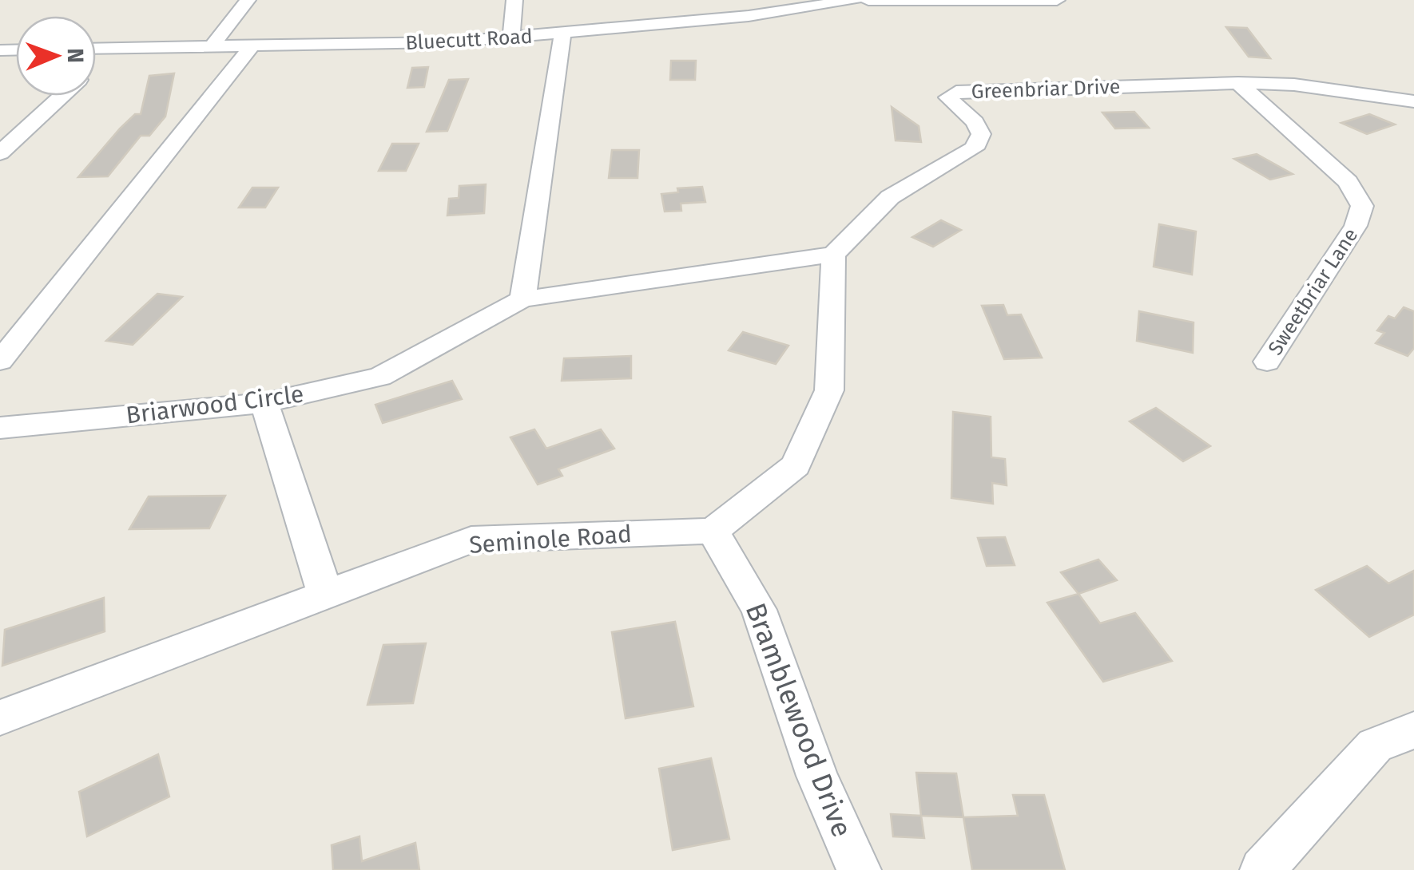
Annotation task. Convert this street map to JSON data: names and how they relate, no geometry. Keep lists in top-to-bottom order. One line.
{"streets":{"street":["Bluecutt Road","Greenbriar Drive","Sweetbriar Lane","Briarwood Circle","Seminole Road","Bramblewood Drive"]},"crossings":[["Greenbriar Drive","Sweetbriar Lane"],["Seminole Road","Bramblewood Drive"]],"north":"right"}
